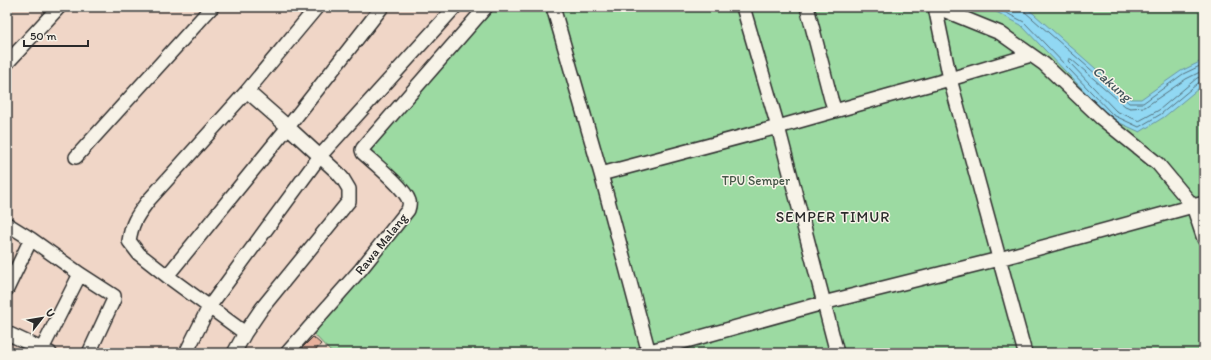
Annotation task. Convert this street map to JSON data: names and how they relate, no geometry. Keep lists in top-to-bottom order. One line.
{"streets":{"street":["Rawa Malang"]},"districts":["SEMPER TIMUR"],"water":["Cakung"],"parks":["TPU Semper"],"scale_bar":"50 m","north":"top right"}
